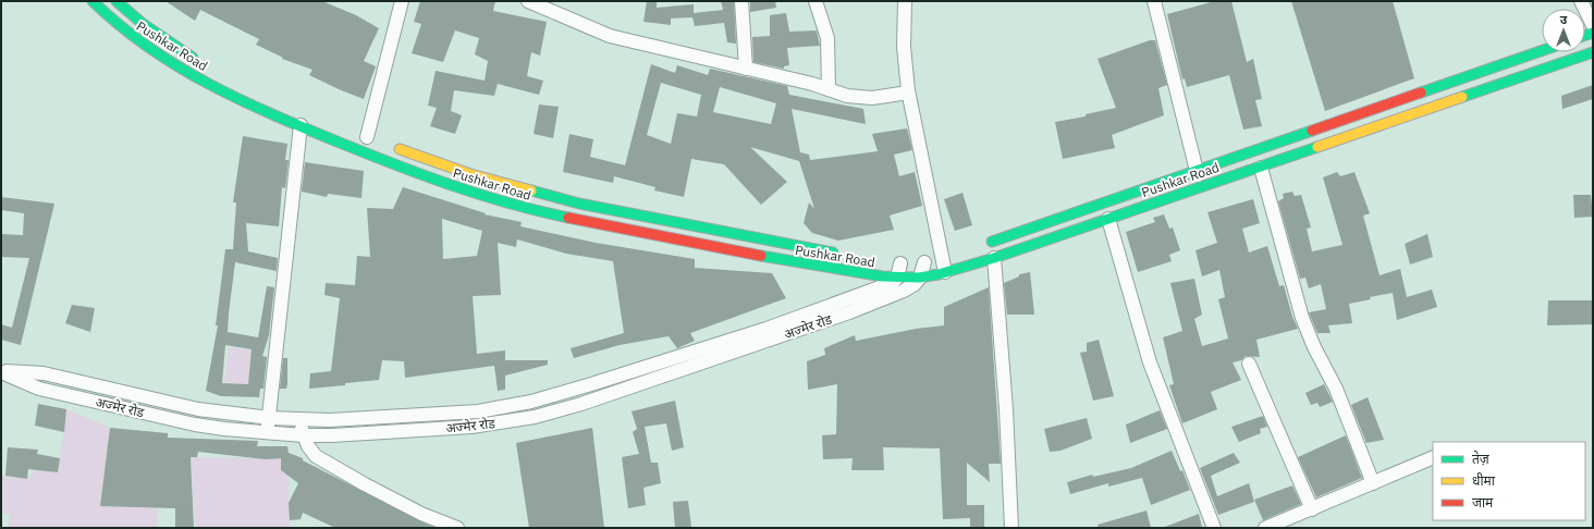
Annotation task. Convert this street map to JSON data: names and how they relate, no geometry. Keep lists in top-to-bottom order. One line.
{"streets":{"highway":["Pushkar Road"],"street":["अज्मेर रोड"]},"crossings":[["Pushkar Road","अज्मेर रोड"]],"legend":["तेज़","धीमा","जाम"],"north":"top"}
